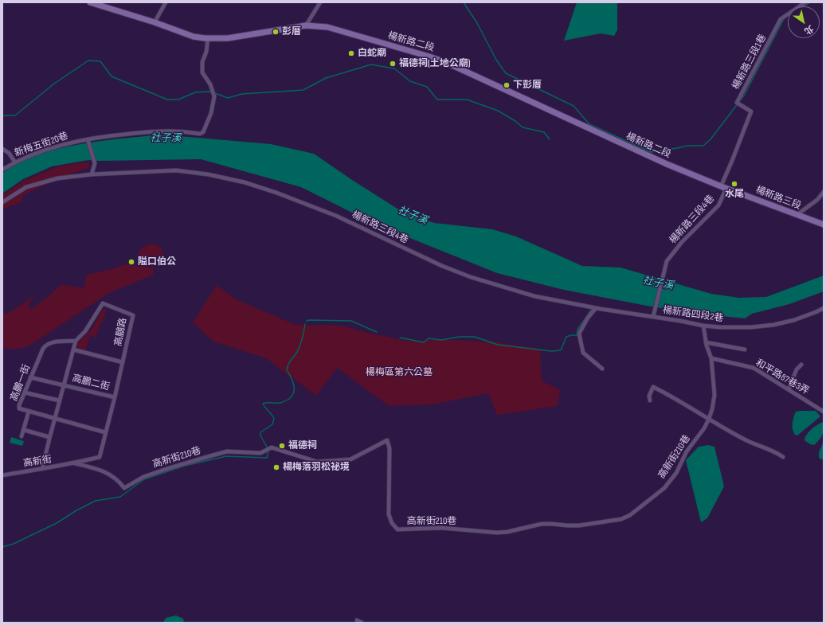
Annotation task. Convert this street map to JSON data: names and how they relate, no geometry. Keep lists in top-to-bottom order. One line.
{"streets":{"main road":["楊新路二段","楊新路三段"],"street":["楊新路三段1巷","新梅五街20巷","楊新路三段4巷","楊新路四段2巷","高鵬路","和平路87巷3弄","高鵬一街","高鵬二街","高新街210巷","高新街"]},"crossings":[["楊新路二段","楊新路三段1巷"],["楊新路二段","新梅五街20巷"],["楊新路二段","楊新路三段"],["楊新路二段","楊新路三段4巷"],["楊新路三段","楊新路三段4巷"],["楊新路三段4巷","楊新路四段2巷"],["楊新路四段2巷","高新街210巷"],["高鵬路","高鵬一街"],["高鵬路","高鵬二街"],["高鵬路","高新街210巷"],["高鵬路","高新街"],["和平路87巷3弄","高新街210巷"],["高鵬一街","高鵬二街"],["高新街210巷","高新街"]],"water":["社子溪"],"parks":["楊梅區第六公墓"],"places":["彭厝","白蛇廟","福德祠(土地公廟)","下彭厝","水尾","隘口伯公","福德祠","楊梅落羽松祕境"],"north":"bottom right"}
